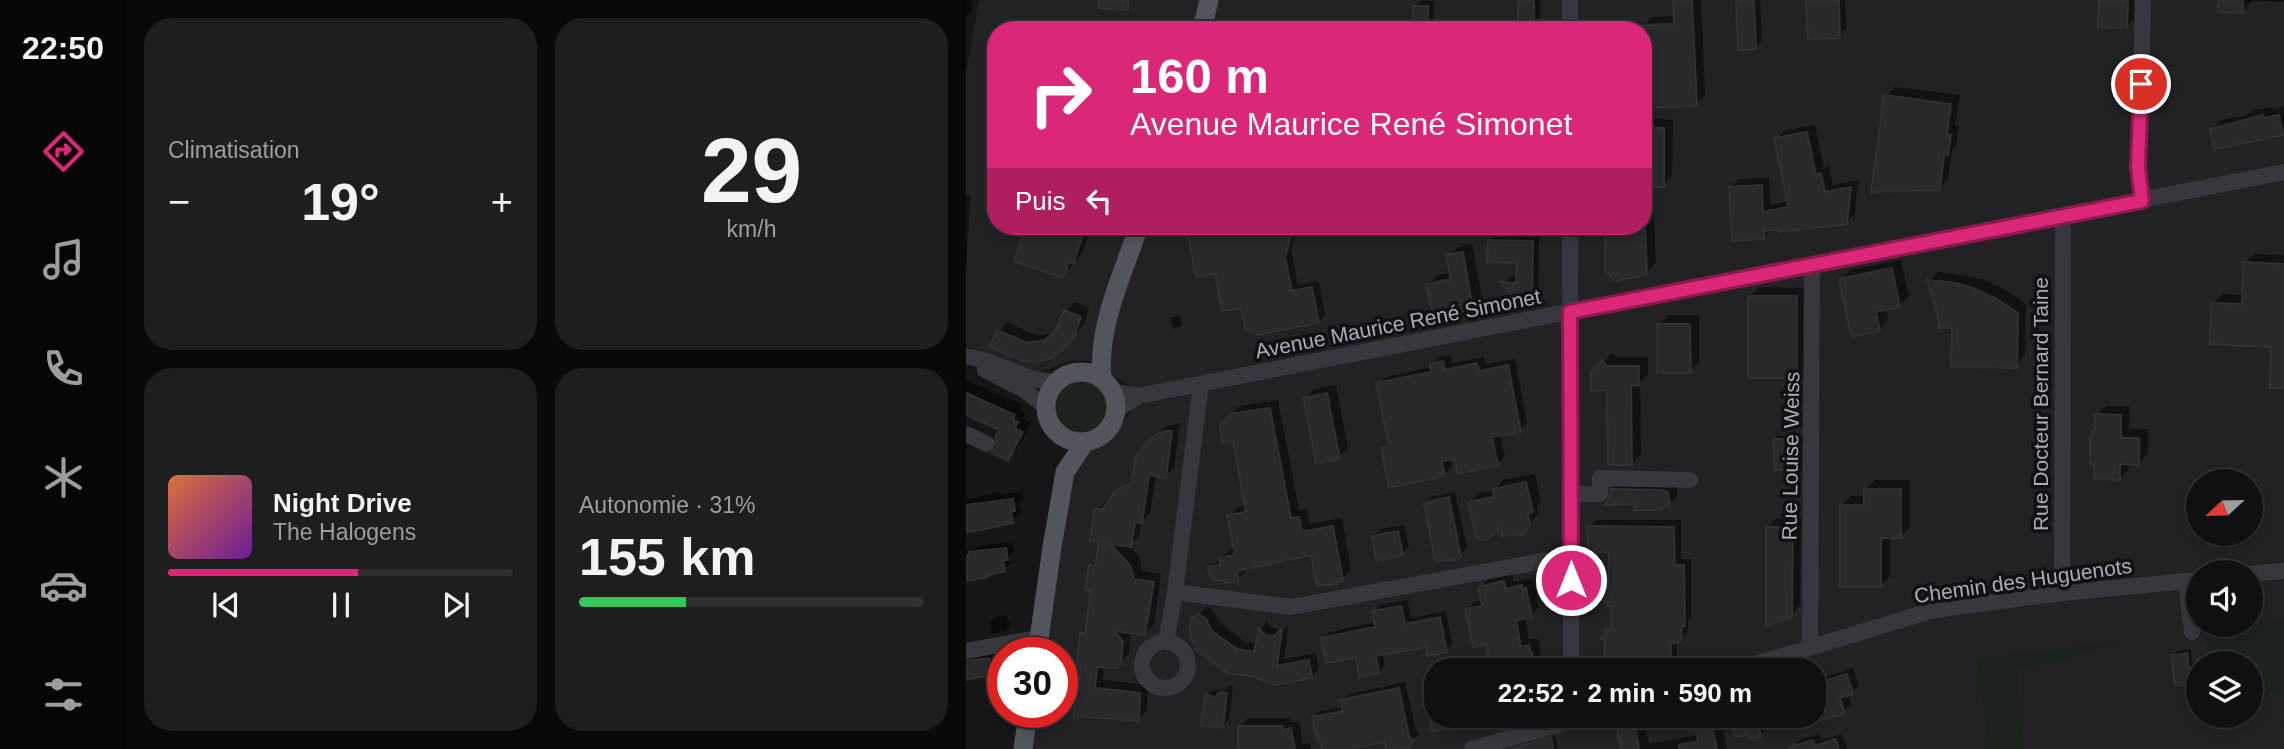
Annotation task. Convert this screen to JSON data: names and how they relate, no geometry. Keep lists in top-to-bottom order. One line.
{"streets":{"street":["Avenue Maurice René Simonet","Rue Docteur Bernard Taine","Rue Louise Weiss","Chemin des Huguenots"]},"crossings":[["Avenue Maurice René Simonet","Rue Docteur Bernard Taine"],["Avenue Maurice René Simonet","Rue Louise Weiss"],["Rue Docteur Bernard Taine","Chemin des Huguenots"],["Rue Louise Weiss","Chemin des Huguenots"]],"north":"left","page":{"tabs":"22:50","tile":["Climatisation",["29","km/h"],["Autonomie · 31%","155 km"]],"turn":["160 m","Avenue Maurice René Simonet"],"then":"Puis","heat":["−","19°","+"],"song":["Night Drive","The Halogens"],"limit":"30","trip":"22:52 · 2 min · 590 m"}}
